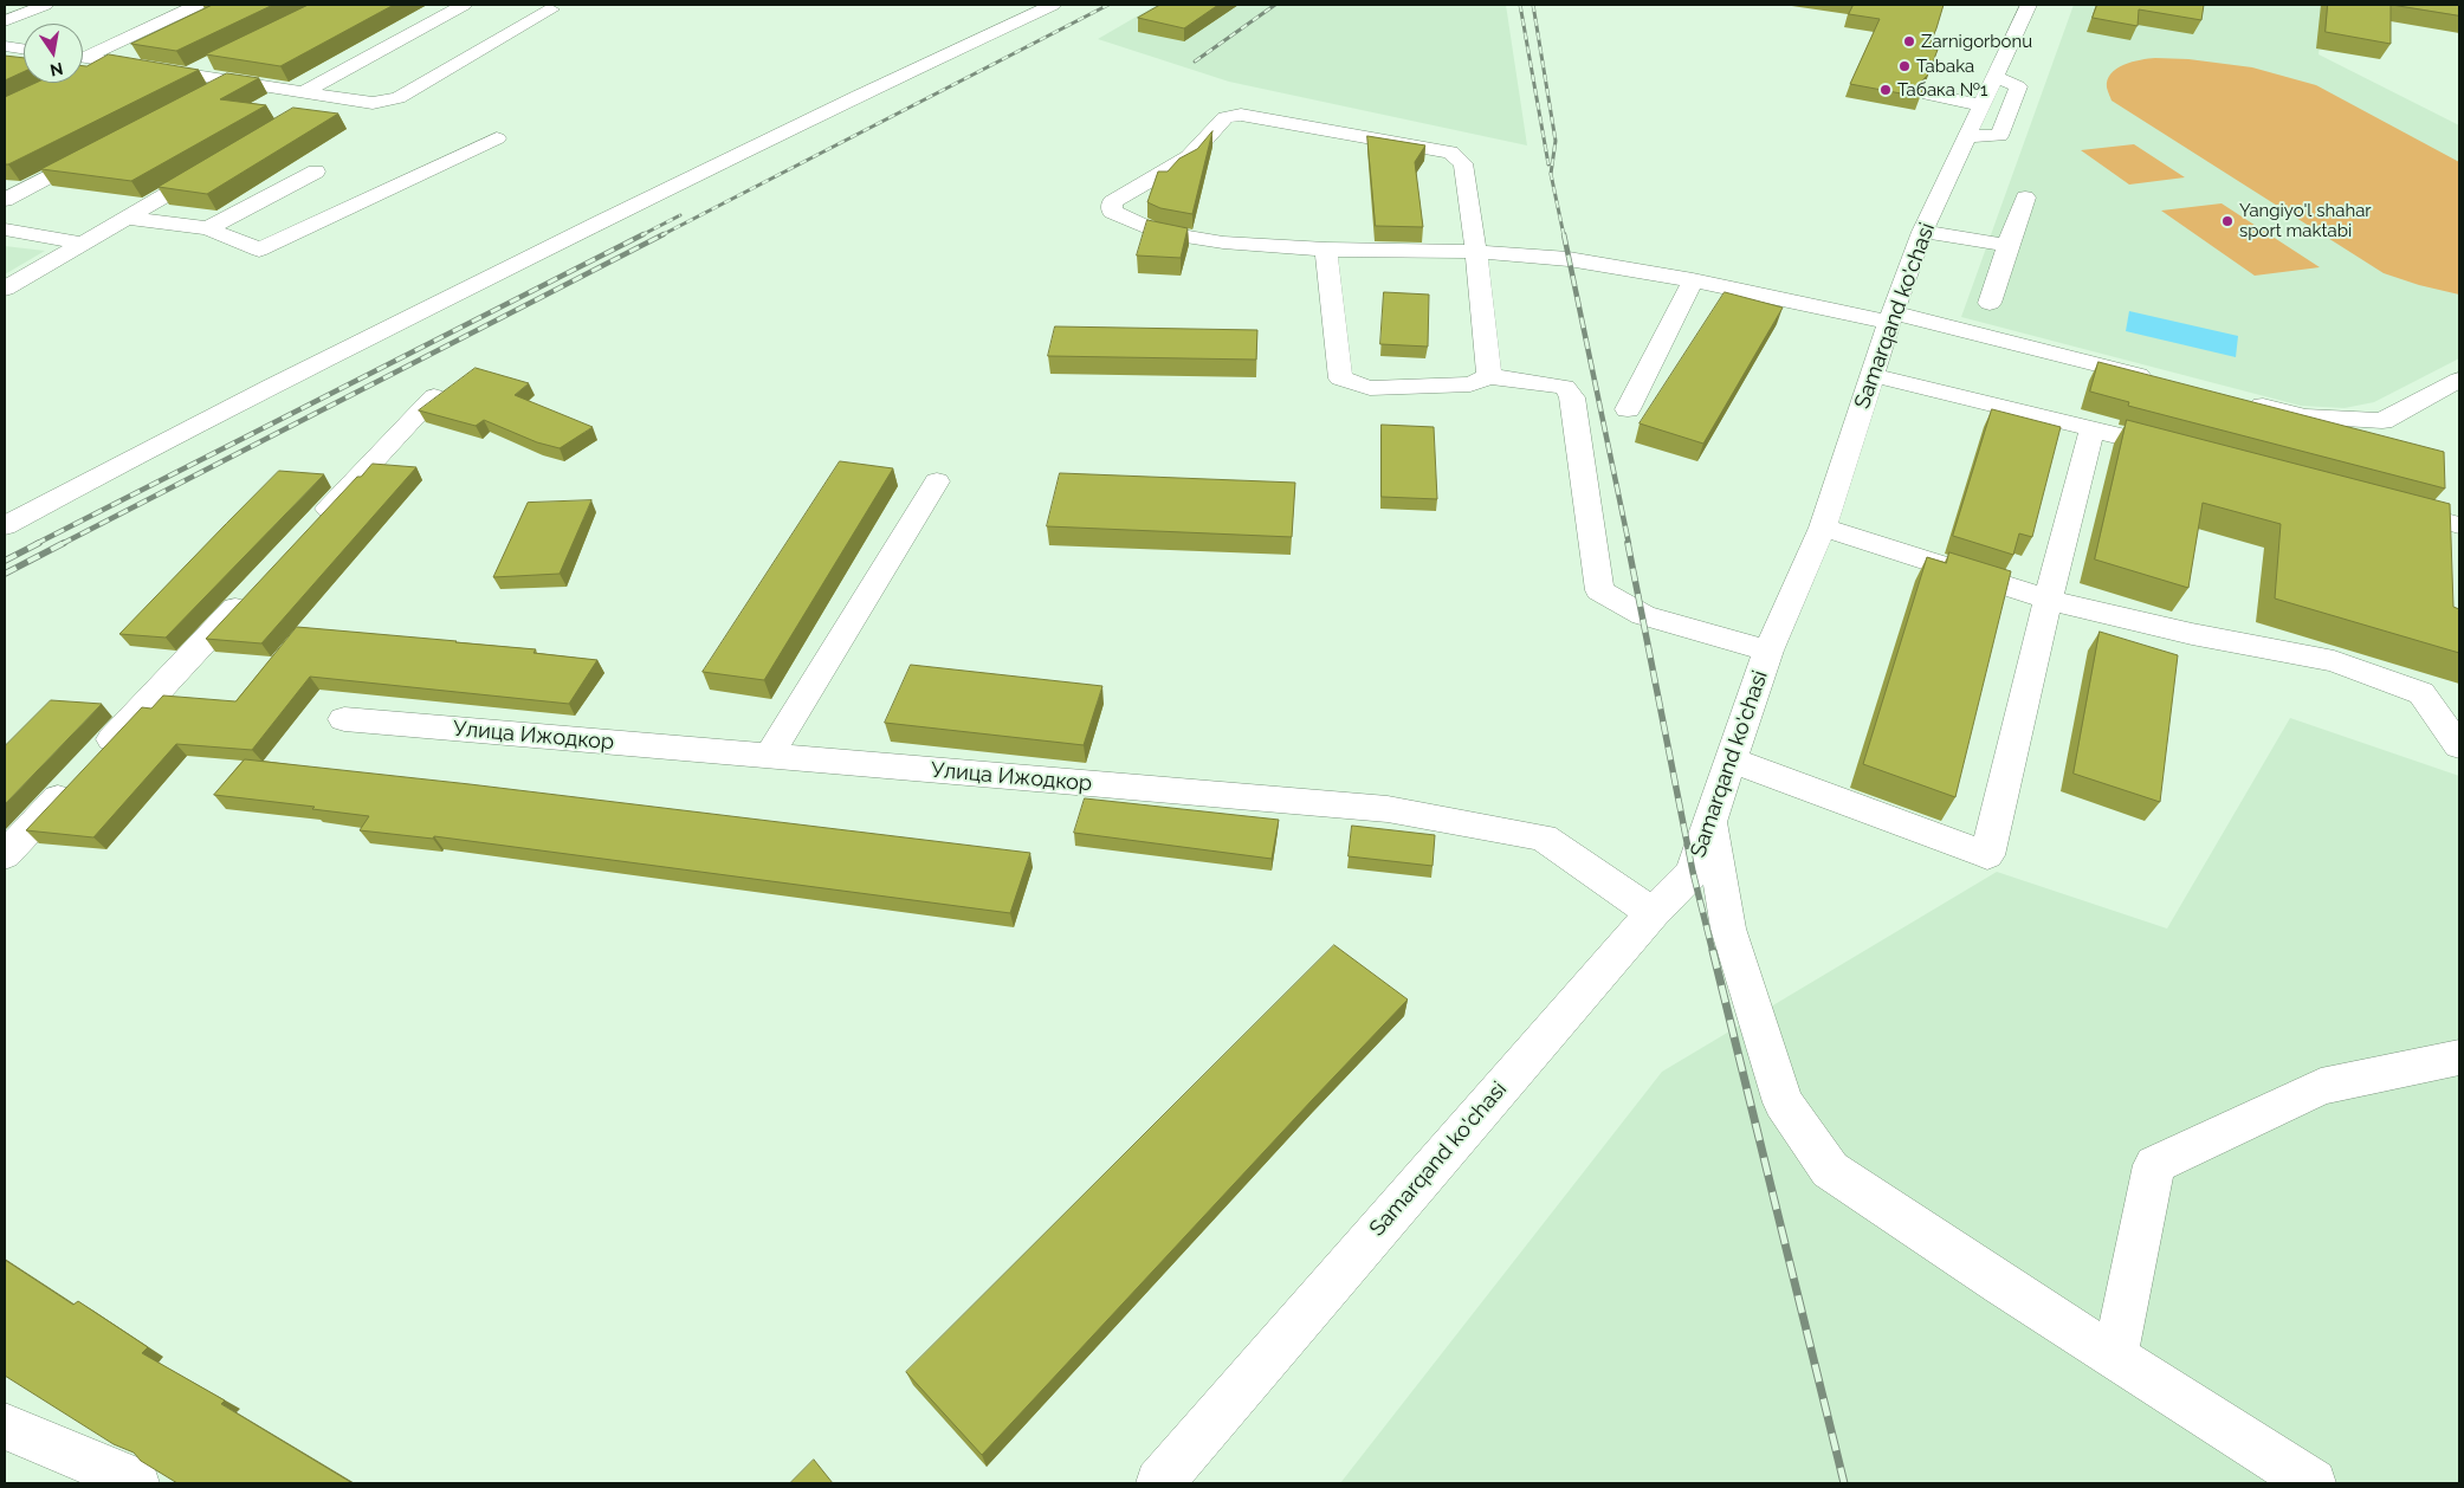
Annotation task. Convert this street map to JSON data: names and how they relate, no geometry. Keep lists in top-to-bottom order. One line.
{"streets":{"street":["Samarqand ko'chasi","Улица Ижодкор"]},"crossings":[["Samarqand ko'chasi","Улица Ижодкор"]],"places":["Zarnigorbonu","Tabaka","Табака №1","Yangiyo'l shahar sport maktabi"],"north":"bottom"}
